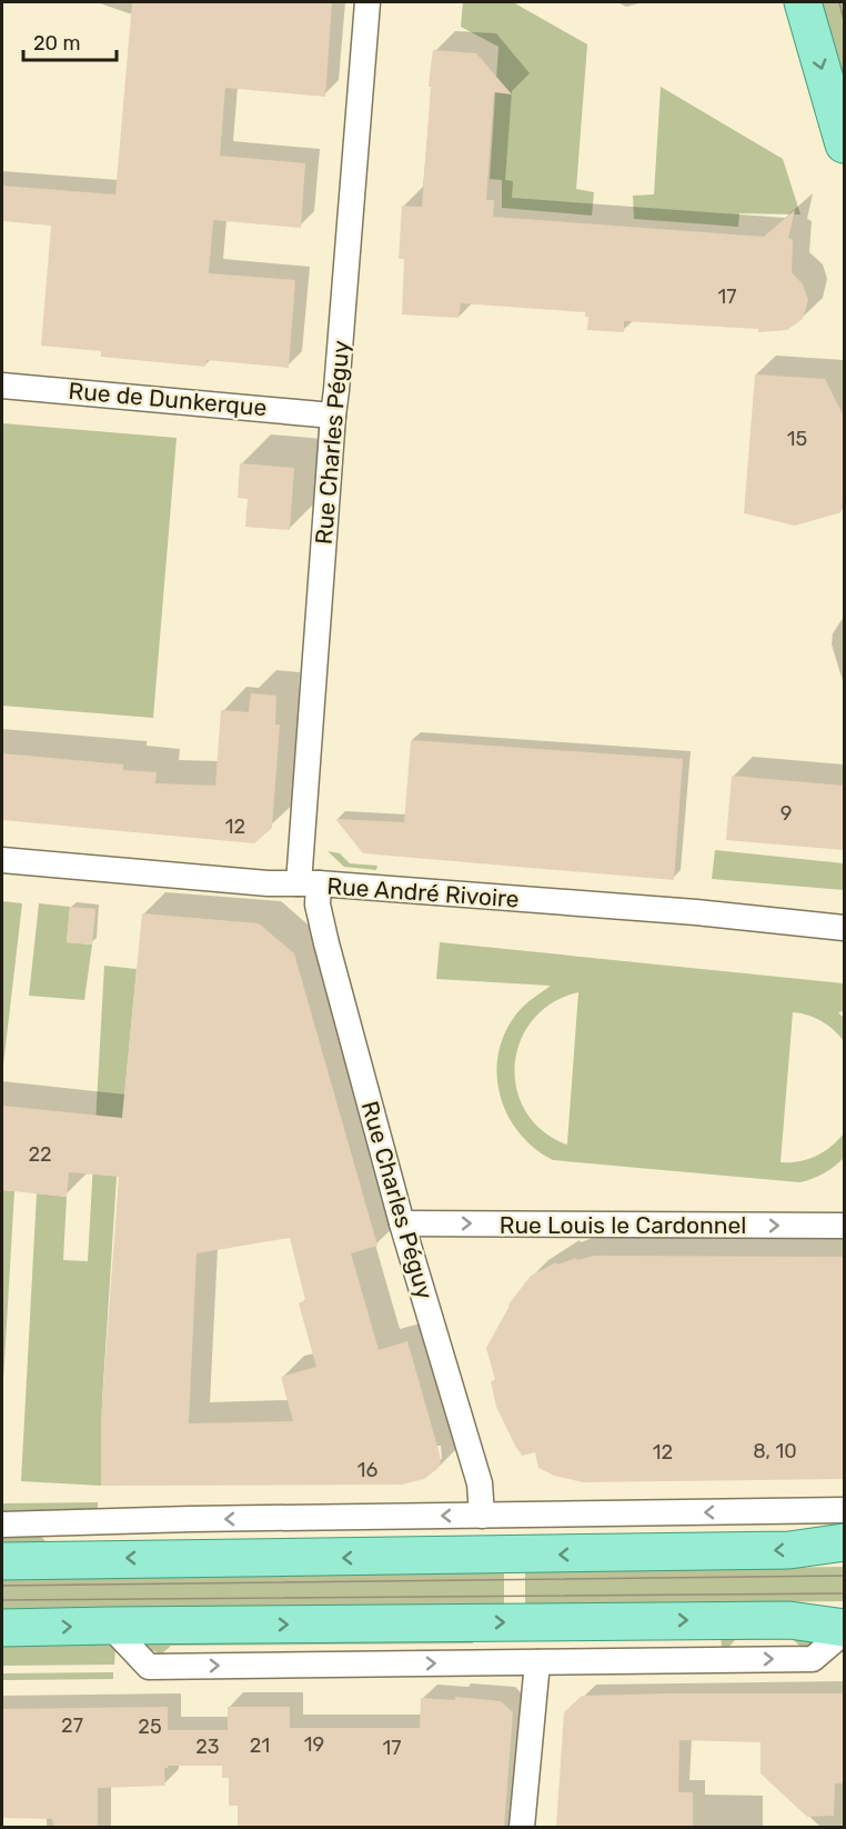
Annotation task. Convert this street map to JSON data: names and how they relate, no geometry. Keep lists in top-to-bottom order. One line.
{"streets":{"street":["Rue de Dunkerque","Rue Charles Péguy","Rue André Rivoire","Rue Louis le Cardonnel"]},"crossings":[["Rue de Dunkerque","Rue Charles Péguy"],["Rue Charles Péguy","Rue André Rivoire"],["Rue Charles Péguy","Rue Louis le Cardonnel"]],"one_way":["Rue Louis le Cardonnel"],"house_numbers":["17","15","9","12","22","8, 10","12","16","27","25","19","21","23","17"],"scale_bar":"20 m"}
